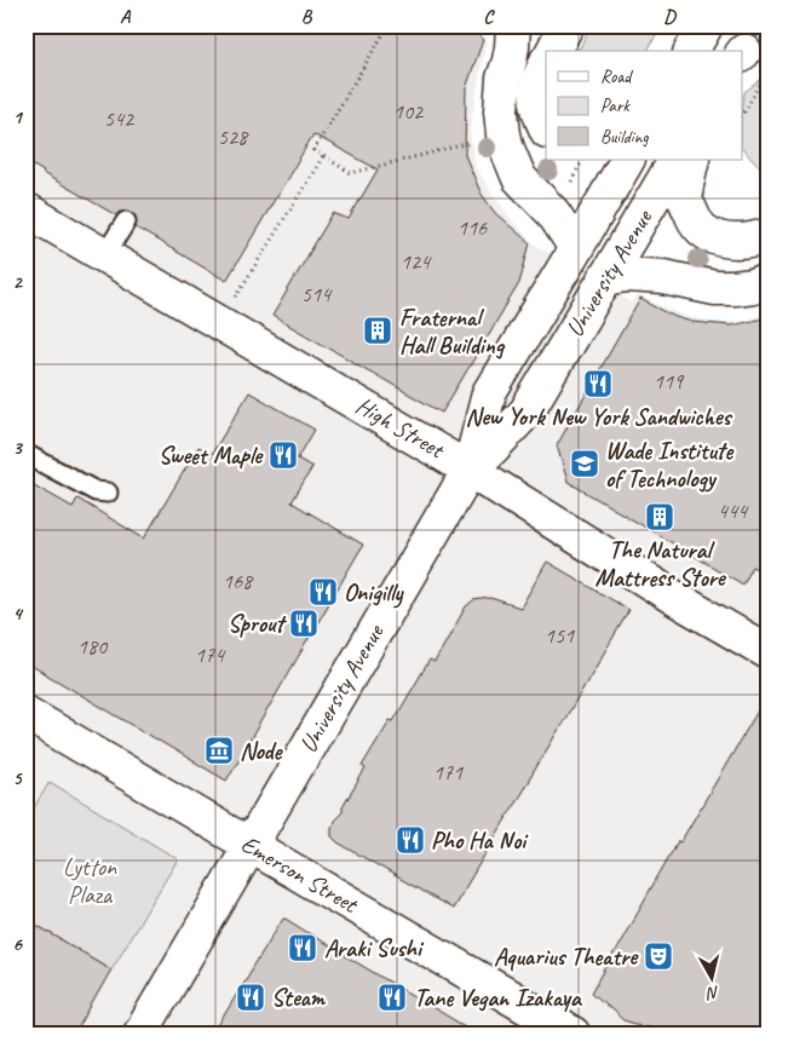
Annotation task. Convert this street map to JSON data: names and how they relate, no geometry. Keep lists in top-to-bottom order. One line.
{"streets":{"street":["University Avenue","High Street","Emerson Street"]},"crossings":[["University Avenue","High Street"],["University Avenue","Emerson Street"]],"parks":["Lytton Plaza"],"places":{"building":["Fraternal Hall Building","The Natural Mattress Store"],"restaurant":["New York New York Sandwiches","Sweet Maple","Onigilly","Sprout","Pho Ha Noi","Araki Sushi","Steam","Tane Vegan Izakaya"],"school or university":["Wade Institute of Technology"],"museum":["Node"],"theatre":["Aquarius Theatre"]},"house_numbers":["102","542","528","116","124","514","119","444","168","151","180","174","171"],"legend":["Road","Park","Building"],"north":"bottom","grid":{"columns":["A","B","C","D"],"rows":["1","2","3","4","5","6"]}}
